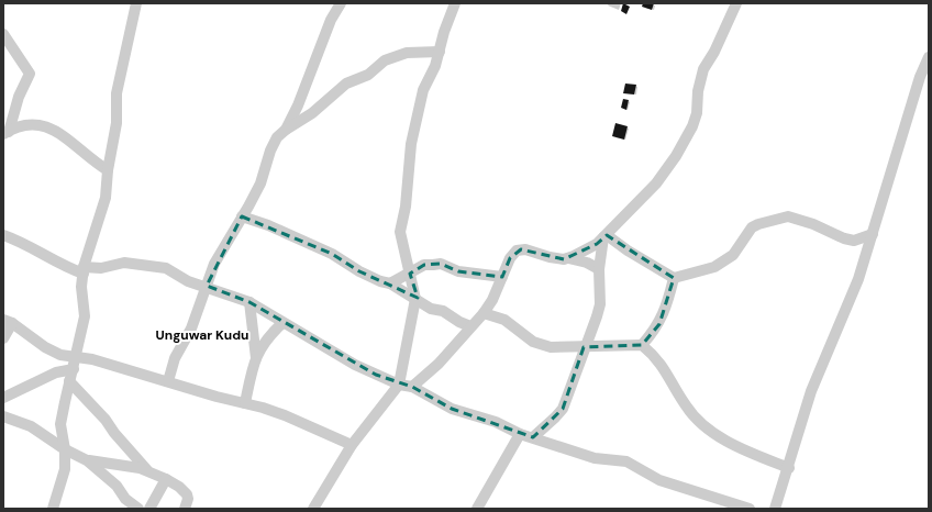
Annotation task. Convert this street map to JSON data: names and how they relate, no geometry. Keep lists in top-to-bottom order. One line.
{"districts":["Unguwar Kudu"]}
